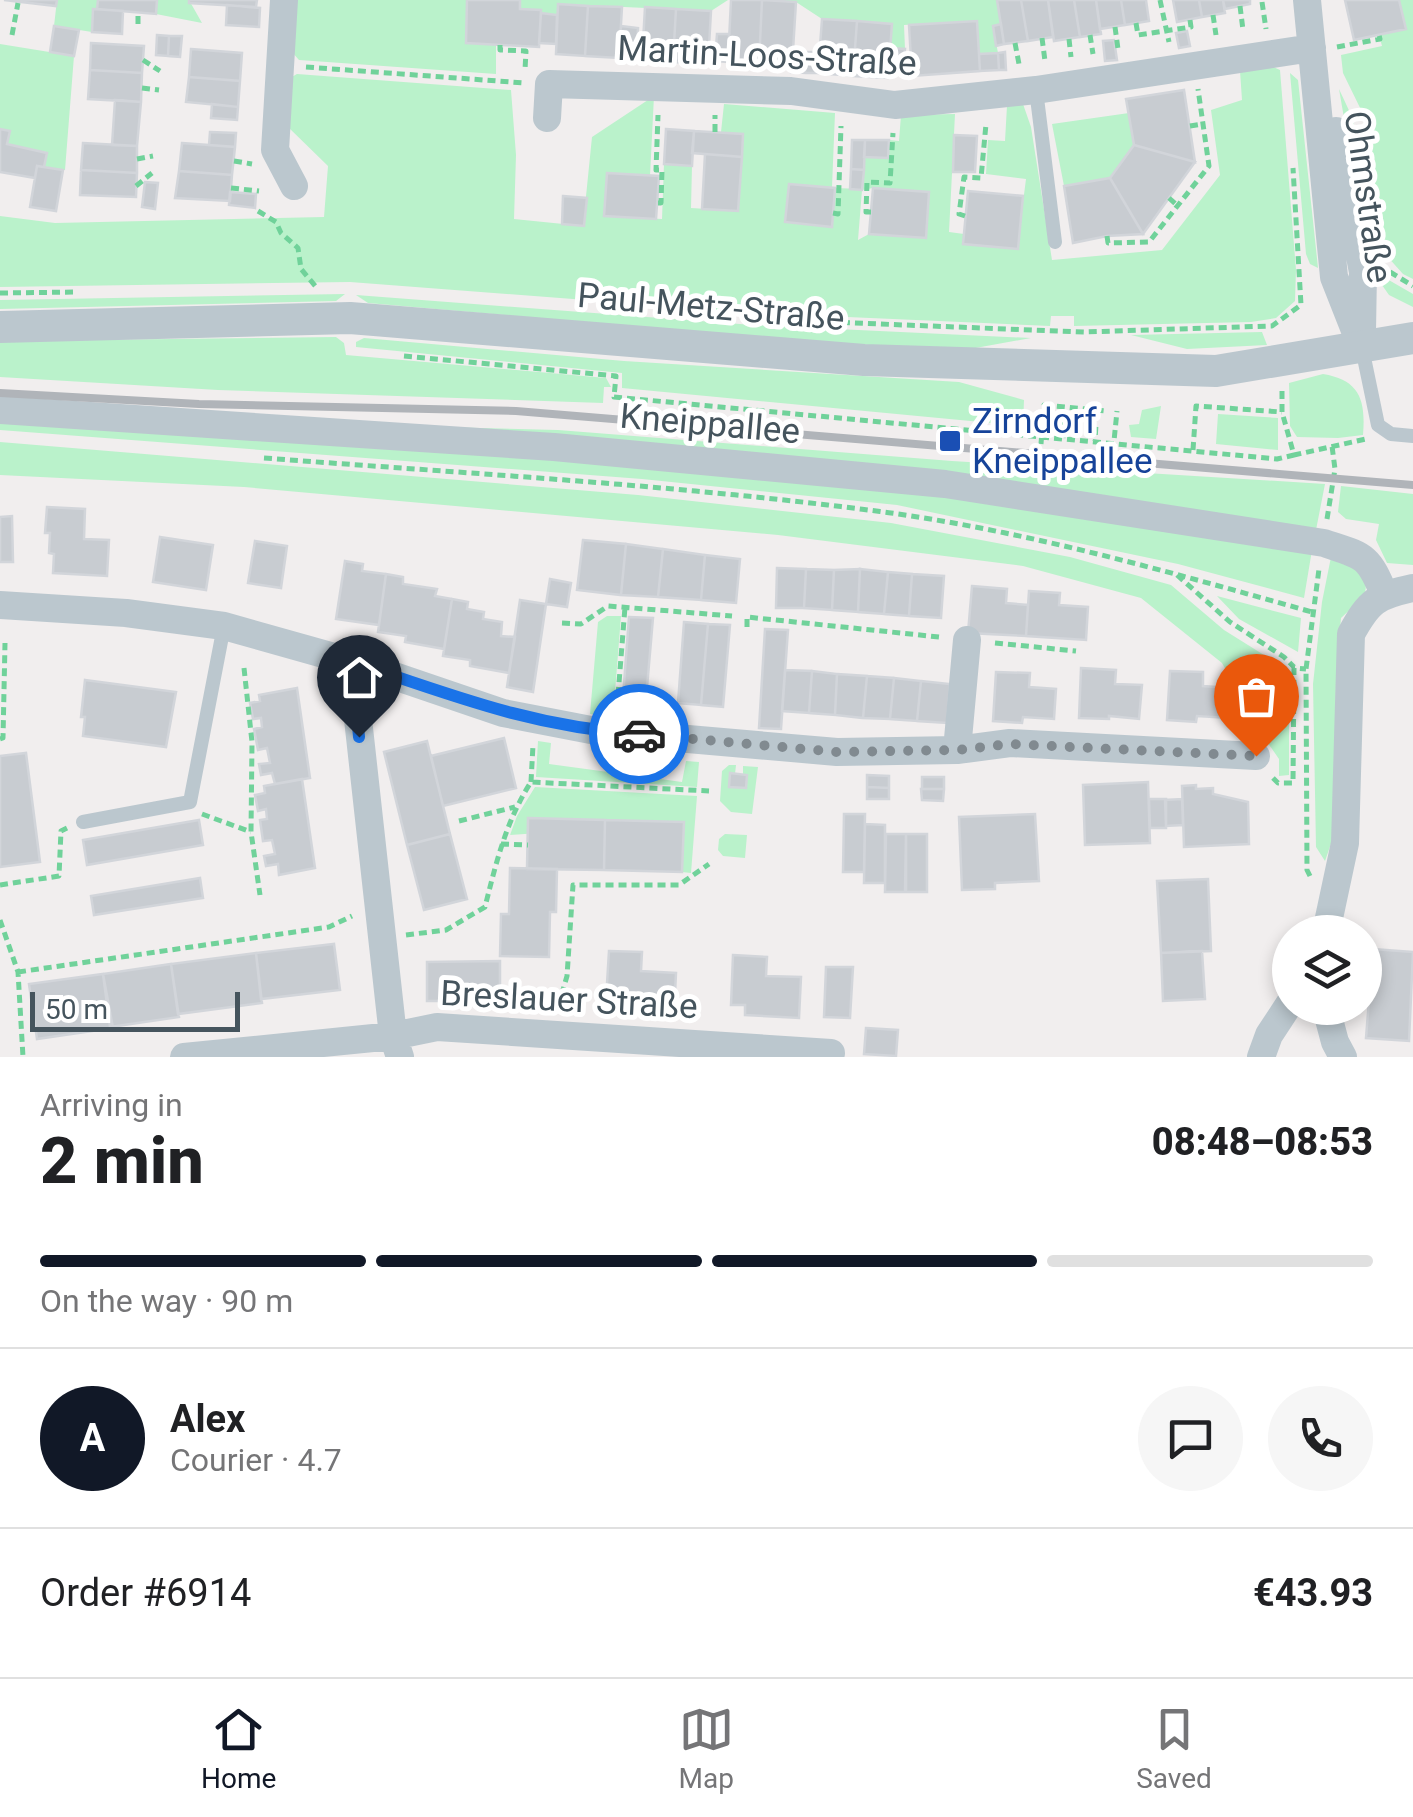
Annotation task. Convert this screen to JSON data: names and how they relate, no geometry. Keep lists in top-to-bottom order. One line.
{"streets":{"street":["Martin-Loos-Straße","Ohmstraße","Paul-Metz-Straße","Kneippallee","Breslauer Straße"]},"crossings":[["Martin-Loos-Straße","Ohmstraße"],["Ohmstraße","Paul-Metz-Straße"]],"places":{"transit":["Zirndorf Kneippallee"]},"scale_bar":"50 m","page":{"scale":"50 m","heading":["2 min","Arriving in","08:48–08:53"],"panel":["Alex","Courier · 4.7","Order #6914","€43.93"],"bar":"On the way · 90 m","round":"A","tabs":["Home","Map","Saved"]}}
